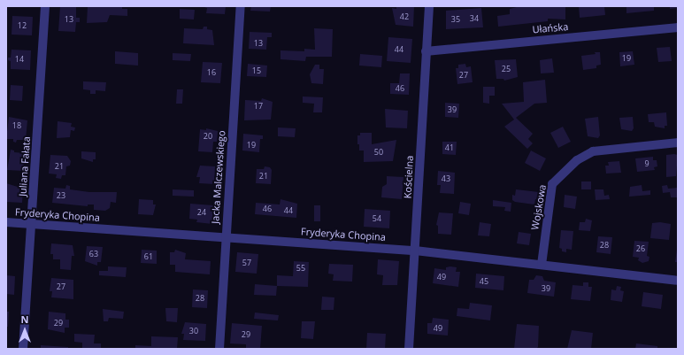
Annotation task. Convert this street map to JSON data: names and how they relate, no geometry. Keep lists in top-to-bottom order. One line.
{"streets":{"street":["Ułańska","Juliana Fałata","Jacka Malczewskiego","Kościelna","Wojskowa","Fryderyka Chopina"]},"crossings":[["Ułańska","Kościelna"],["Juliana Fałata","Fryderyka Chopina"],["Jacka Malczewskiego","Fryderyka Chopina"],["Kościelna","Fryderyka Chopina"],["Wojskowa","Fryderyka Chopina"]],"house_numbers":["42","34","13","35","12","13","44","19","14","25","15","16","27","46","17","39","18","20","19","41","50","9","21","21","43","23","46","44","24","54","28","26","63","61","57","55","49","45","27","39","28","29","49","30","29"],"north":"top"}
